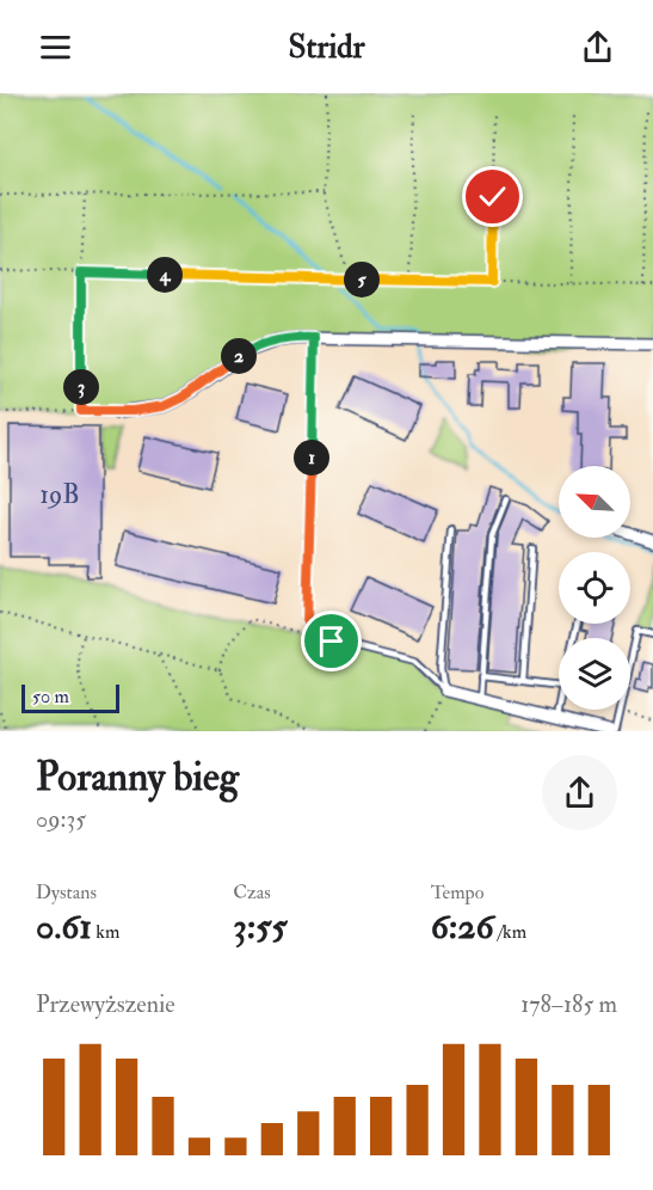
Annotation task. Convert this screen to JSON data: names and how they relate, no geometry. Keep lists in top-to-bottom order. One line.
{"house_numbers":["19B"],"scale_bar":"50 m","north":"top left","page":{"header":"Stridr","pins":["4","5","2","3","1"],"scale":"50 m","heading":["Poranny bieg","09:35"],"stats":[["Dystans","0.61 km"],["Czas","3:55"],["Tempo","6:26 /km"]],"chart":["Przewyższenie","178–185 m"]}}
